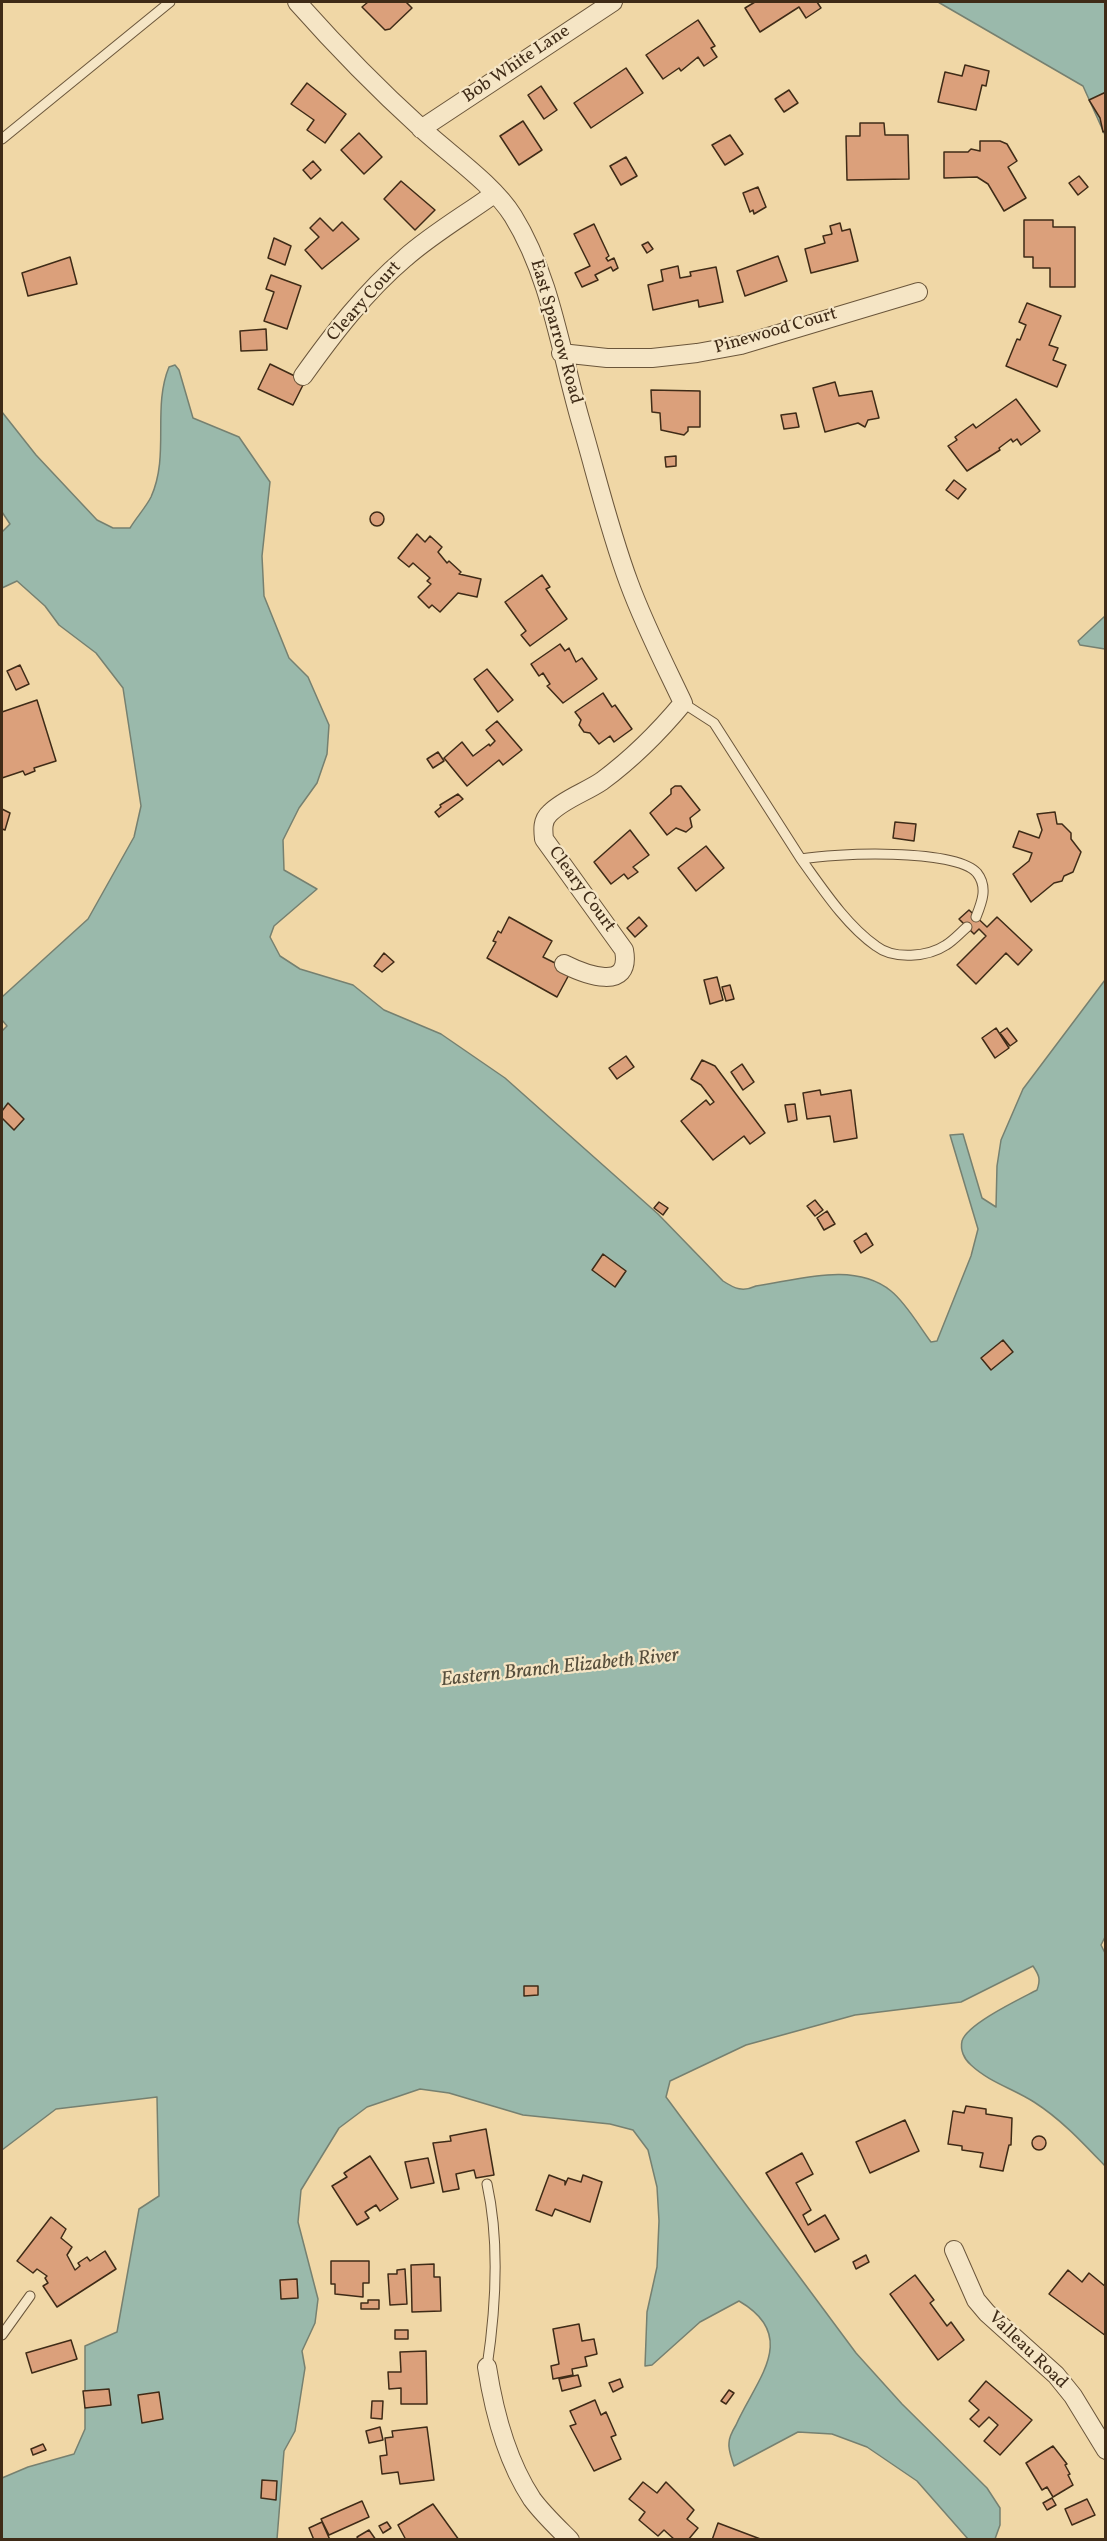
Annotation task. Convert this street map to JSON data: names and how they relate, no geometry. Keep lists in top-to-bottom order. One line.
{"streets":{"street":["Bob White Lane","Cleary Court","East Sparrow Road","Pinewood Court","Valleau Road"]},"crossings":[["Bob White Lane","East Sparrow Road"],["Cleary Court","East Sparrow Road"],["East Sparrow Road","Pinewood Court"]],"water":["Eastern Branch Elizabeth River"]}
